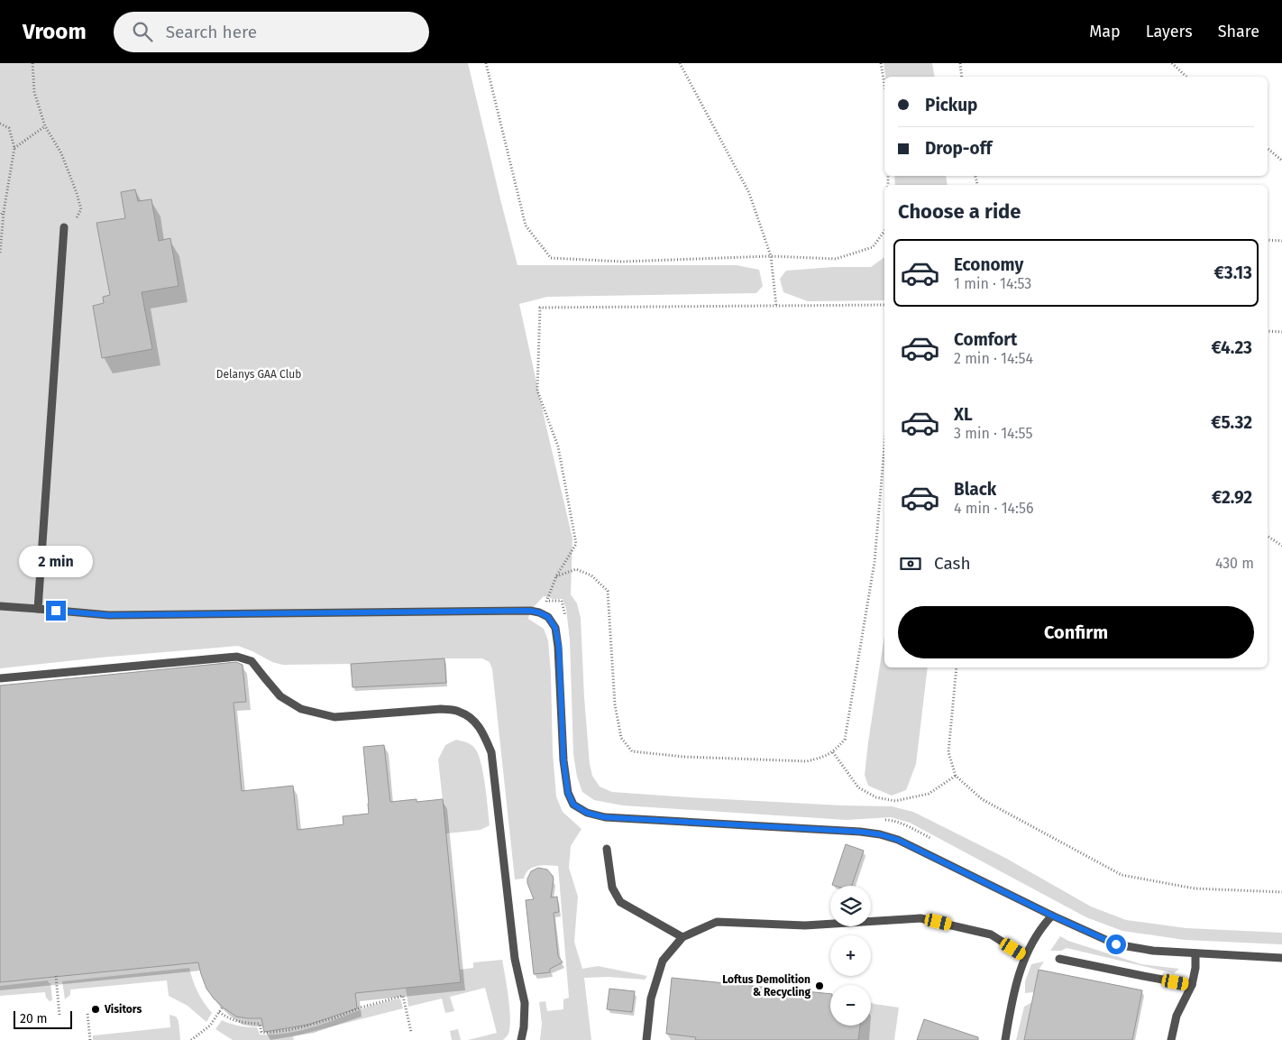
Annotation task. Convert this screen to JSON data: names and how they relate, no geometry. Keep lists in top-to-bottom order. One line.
{"parks":["Delanys GAA Club"],"places":["Loftus Demolition & Recycling","Visitors"],"scale_bar":"20 m","page":{"header":"Vroom","search":"Search here","nav":["Map","Layers","Share"],"banner":["Pickup","Drop-off"],"heading":"Choose a ride","list":[{"name":"Economy","note":"1 min · 14:53","value":"€3.13"},{"name":"Comfort","note":"2 min · 14:54","value":"€4.23"},{"name":"XL","note":"3 min · 14:55","value":"€5.32"},{"name":"Black","note":"4 min · 14:56","value":"€2.92"}],"pay":["Cash","430 m"],"bubble":"2 min","buttons":"Confirm","map_buttons":["+","−"],"scale":"20 m"}}
